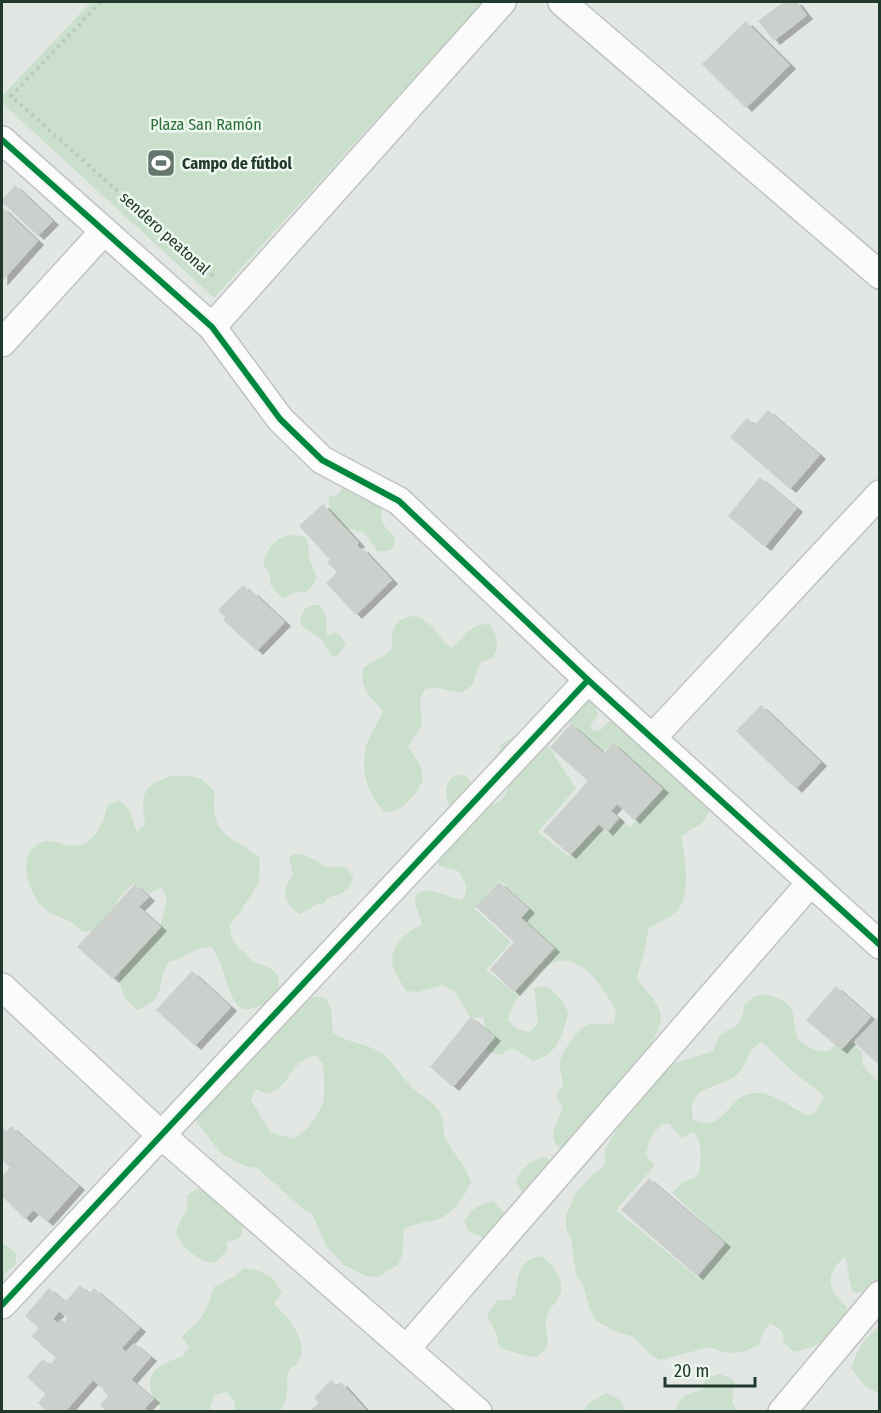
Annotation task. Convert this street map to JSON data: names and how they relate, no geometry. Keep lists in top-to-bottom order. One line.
{"streets":{"path":["sendero peatonal"]},"parks":["Plaza San Ramón"],"places":{"sports":["Campo de fútbol"]},"scale_bar":"20 m"}
